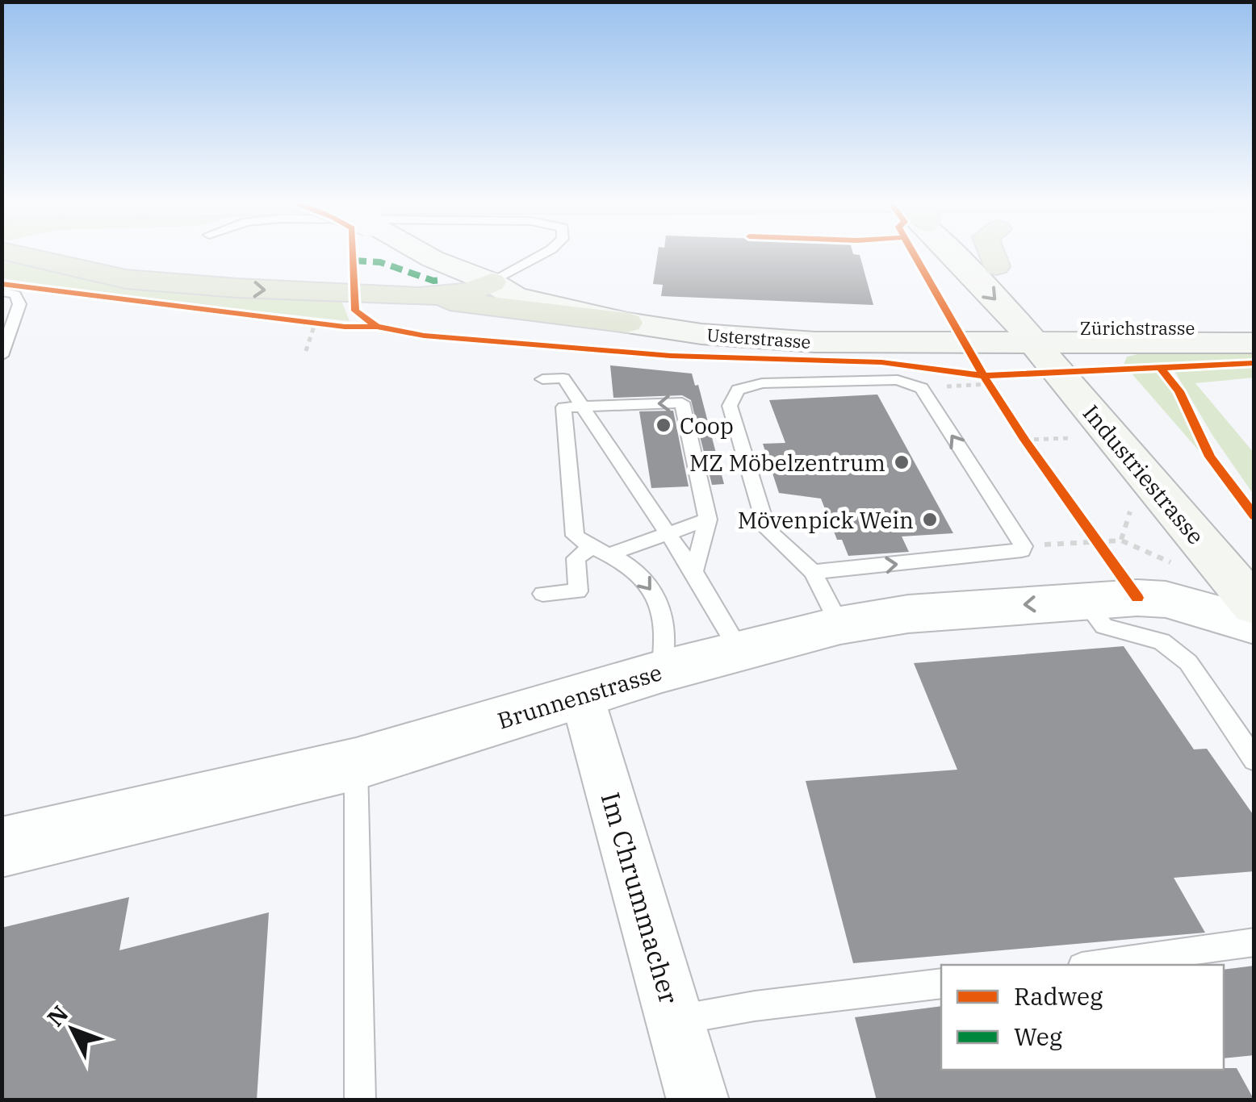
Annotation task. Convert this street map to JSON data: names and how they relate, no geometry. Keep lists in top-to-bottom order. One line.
{"streets":{"main road":["Zürichstrasse","Usterstrasse","Industriestrasse"],"street":["Brunnenstrasse","Im Chrummacher"]},"crossings":[["Zürichstrasse","Usterstrasse"],["Zürichstrasse","Industriestrasse"],["Usterstrasse","Industriestrasse"],["Brunnenstrasse","Im Chrummacher"]],"places":["Coop","MZ Möbelzentrum","Mövenpick Wein"],"legend":["Radweg","Weg"],"north":"top left"}
